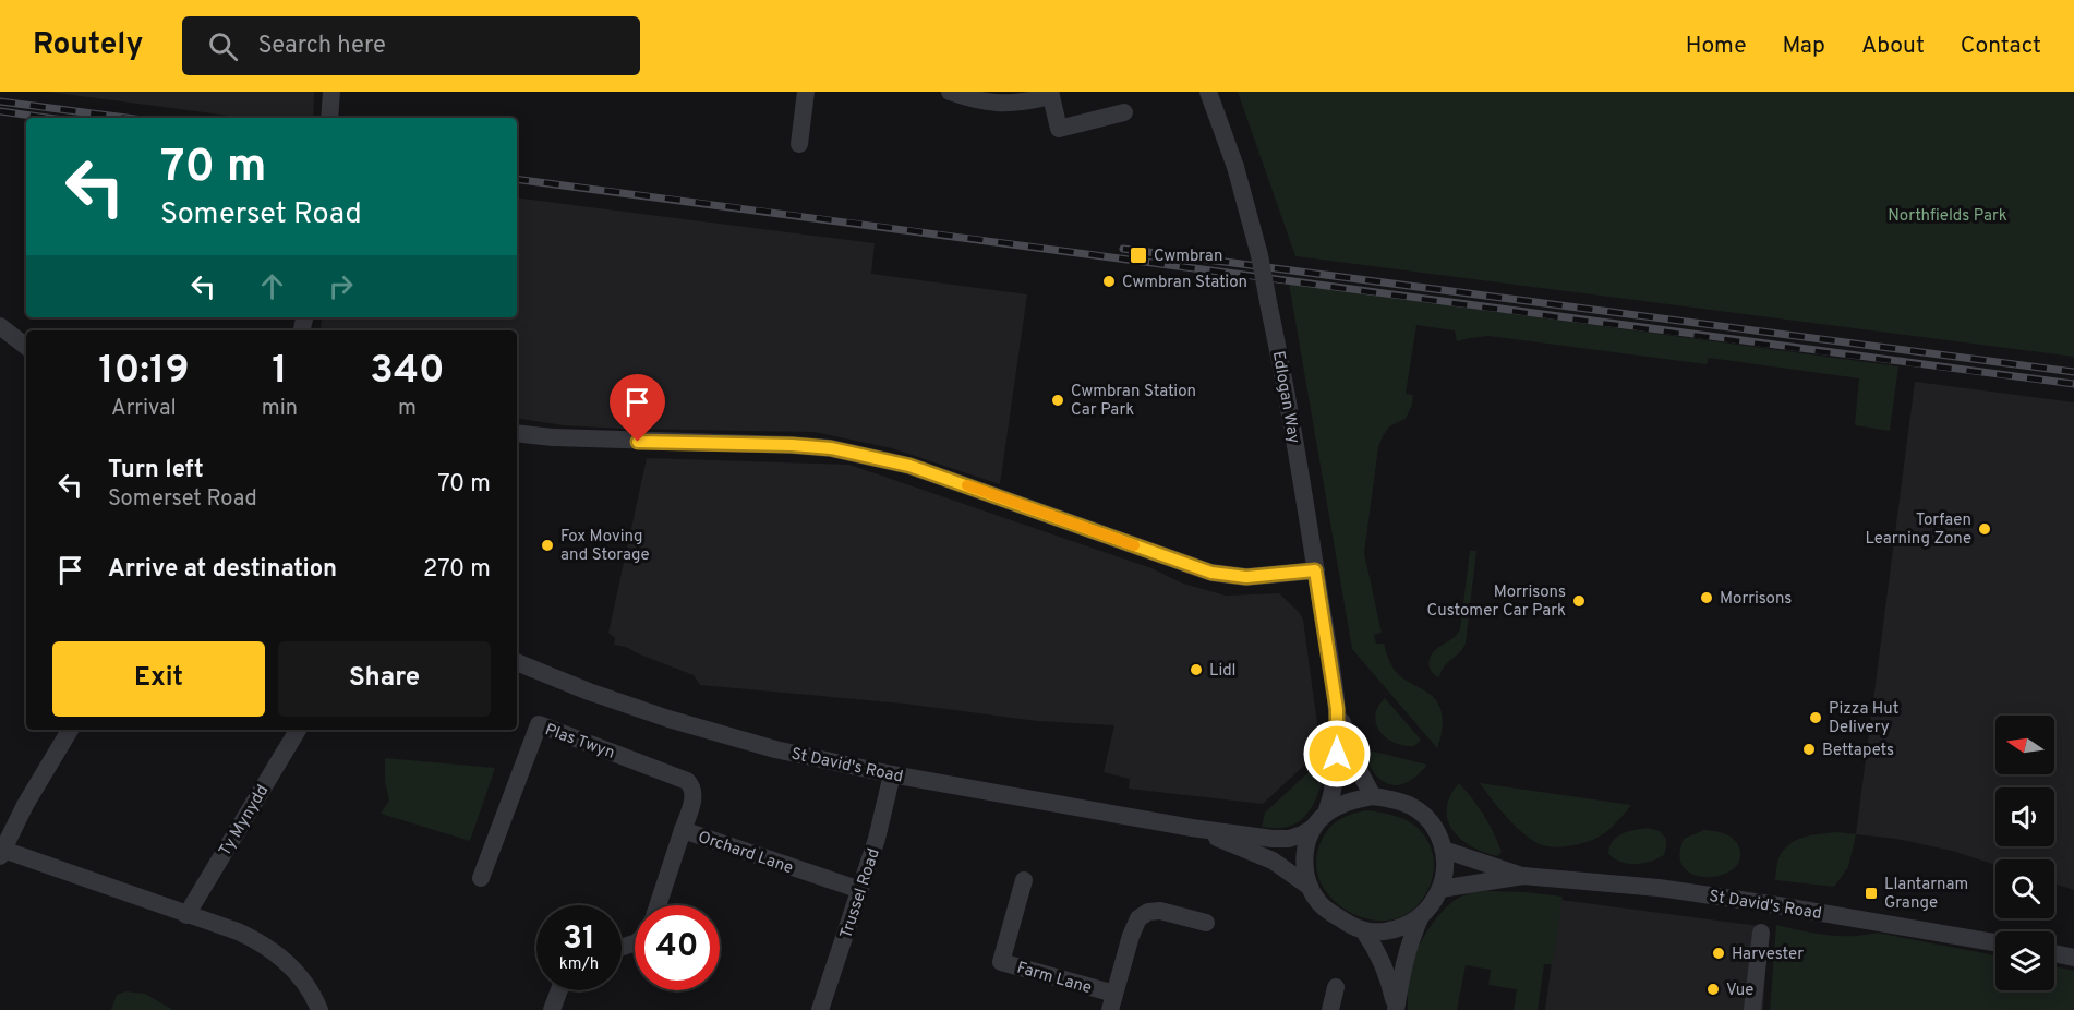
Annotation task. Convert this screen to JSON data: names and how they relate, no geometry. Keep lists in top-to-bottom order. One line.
{"streets":{"street":["Edlogan Way","Plas Twyn","St David's Road","Ty Mynydd","Orchard Lane","Trussel Road","Farm Lane"]},"crossings":[["Edlogan Way","St David's Road"],["Plas Twyn","Orchard Lane"],["St David's Road","Trussel Road"],["Orchard Lane","Trussel Road"]],"parks":["Northfields Park"],"places":{"transit":["Cwmbran","Llantarnam Grange"],"other":["Cwmbran Station","Cwmbran Station Car Park","Torfaen Learning Zone","Fox Moving and Storage","Morrisons","Morrisons Customer Car Park","Lidl","Pizza Hut Delivery","Bettapets","Harvester","Vue"]},"north":"left","page":{"header":"Routely","search":"Search here","nav":["Home","Map","About","Contact"],"turn":["70 m","Somerset Road"],"eta":["10:19","Arrival","1","min","340","m"],"list":[{"name":"Turn left","note":"Somerset Road","value":"70 m"},{"name":"Arrive at destination","value":"270 m"}],"buttons":["Exit","Share"],"speed":"31 km/h","limit":"40"}}
